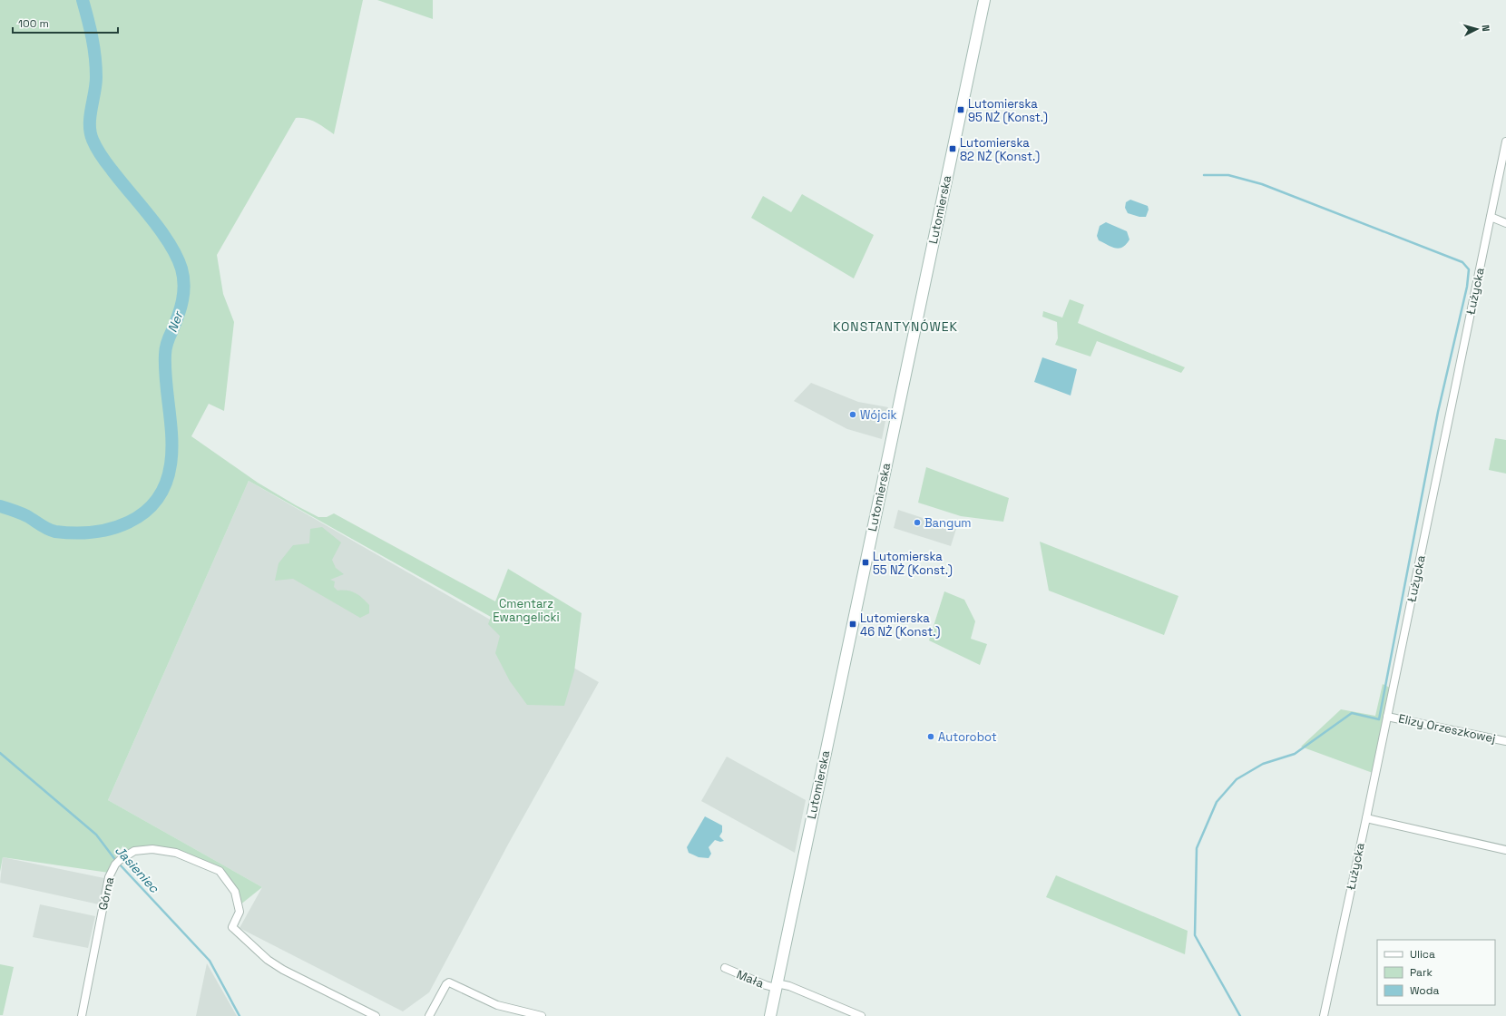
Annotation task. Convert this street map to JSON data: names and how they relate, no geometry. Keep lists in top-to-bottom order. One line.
{"streets":{"main road":["Lutomierska"],"street":["Łużycka","Elizy Orzeszkowej","Górna","Mała"]},"crossings":[["Lutomierska","Mała"],["Łużycka","Elizy Orzeszkowej"]],"districts":["KONSTANTYNÓWEK"],"water":["Ner","Jasieniec"],"parks":["Cmentarz Ewangelicki"],"places":{"transit":["Lutomierska 95 NŻ (Konst.)","Lutomierska 82 NŻ (Konst.)","Lutomierska 55 NŻ (Konst.)","Lutomierska 46 NŻ (Konst.)"],"other":["Wójcik","Bangum","Autorobot"]},"legend":["Ulica","Park","Woda"],"scale_bar":"100 m","north":"right"}
